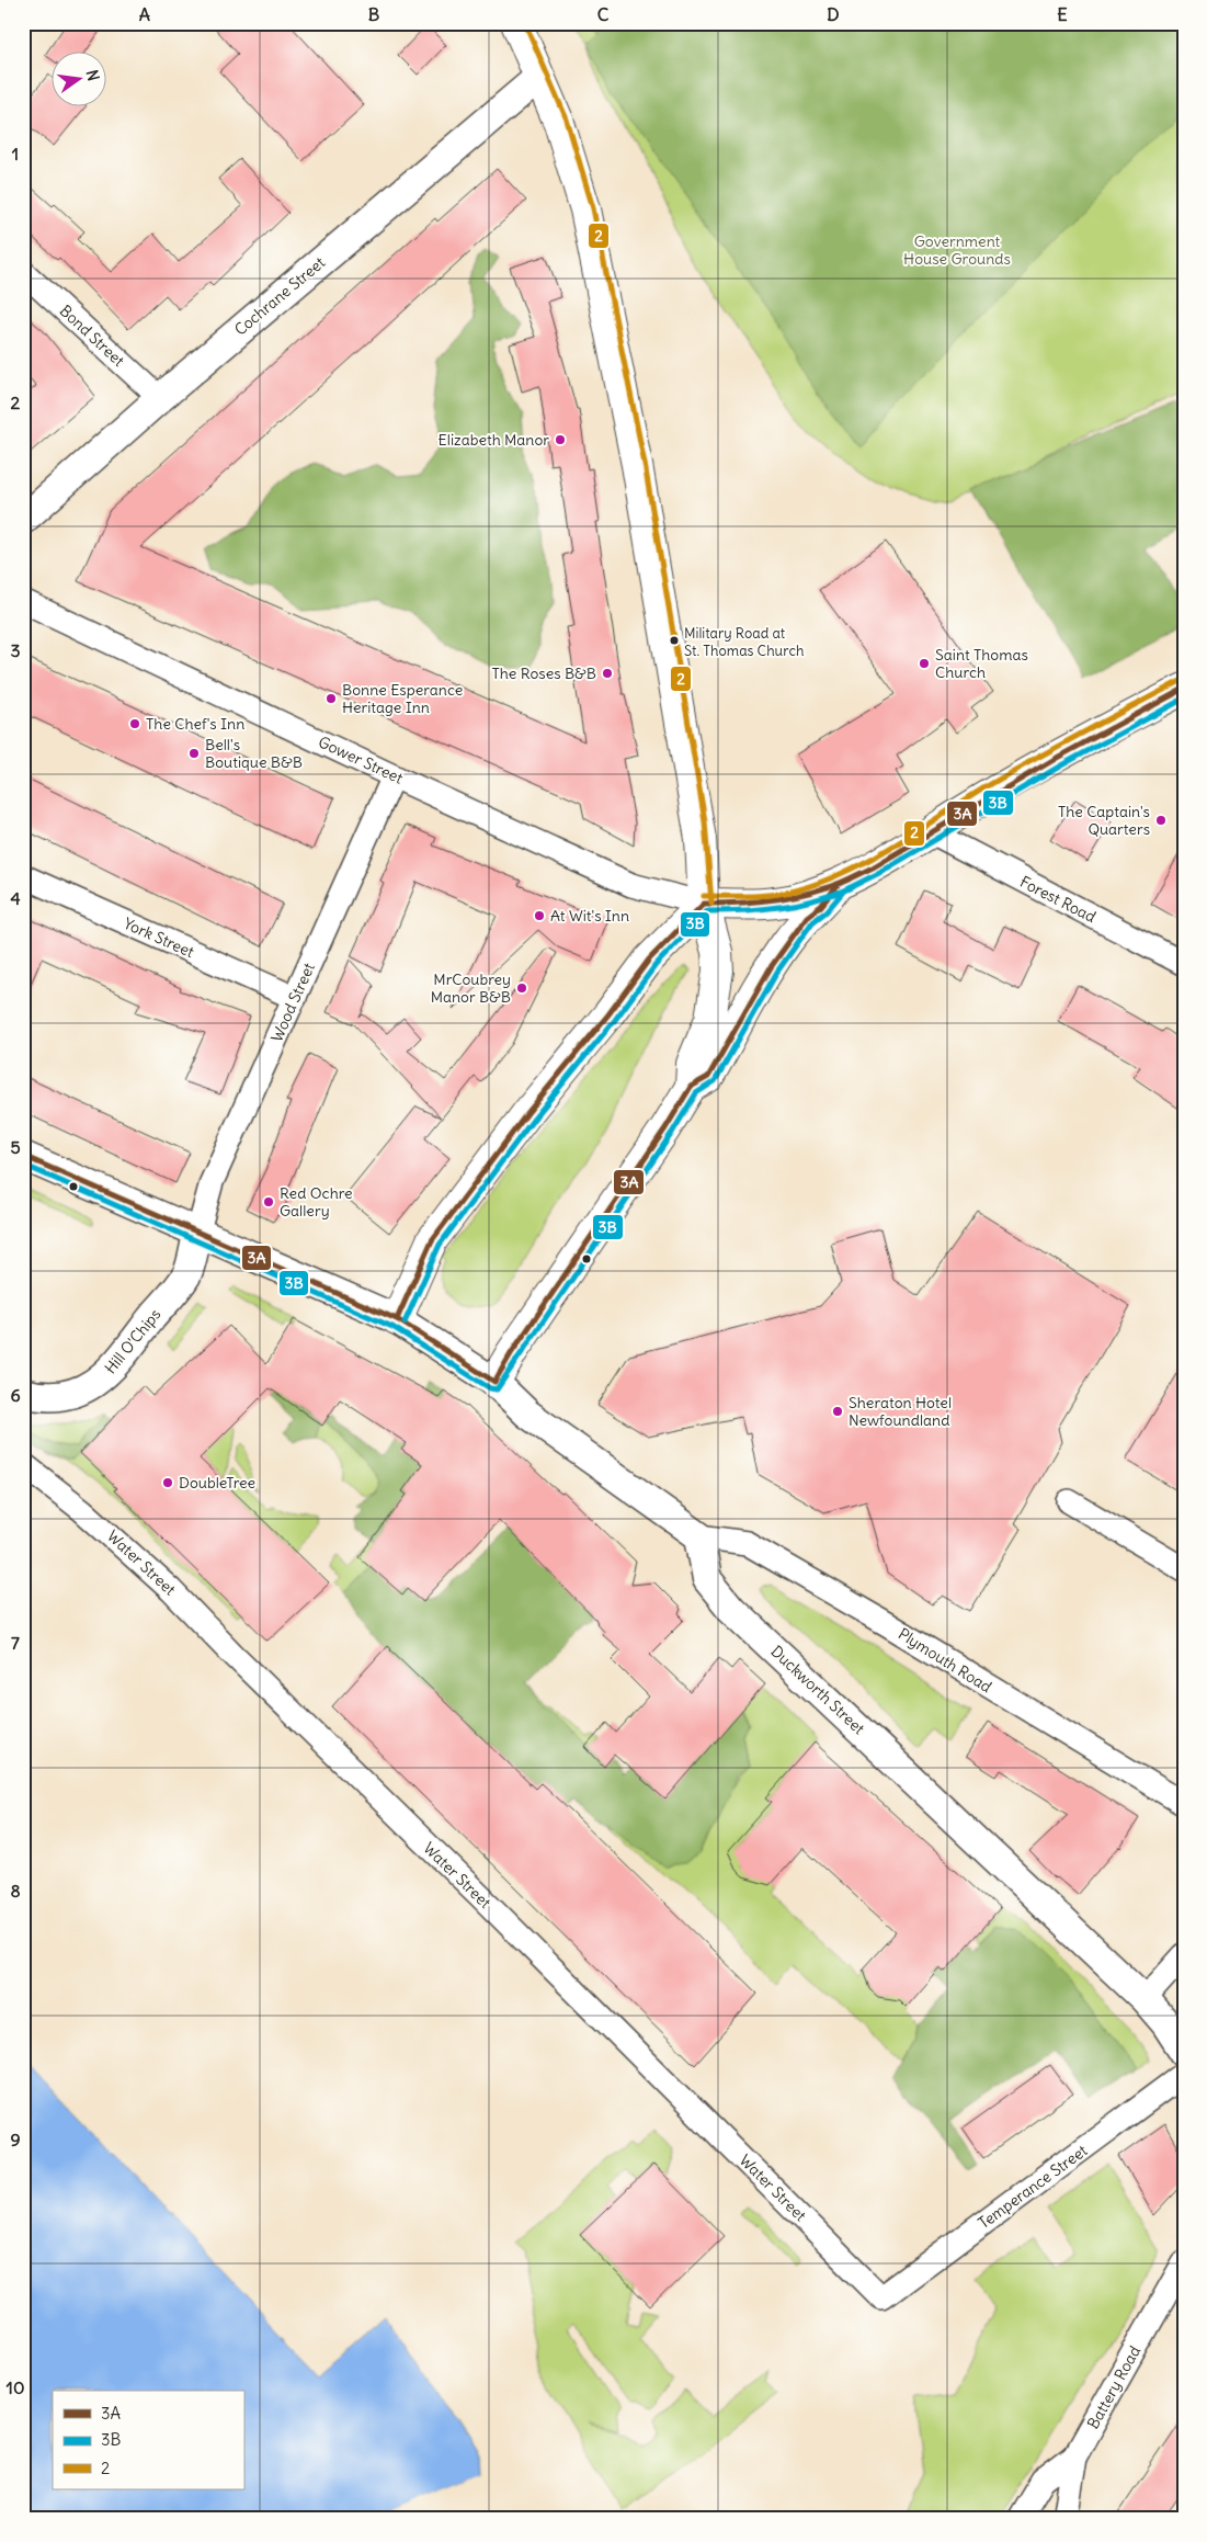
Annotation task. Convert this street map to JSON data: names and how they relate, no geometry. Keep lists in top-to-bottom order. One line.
{"streets":{"street":["Cochrane Street","Bond Street","Gower Street","Forest Road","York Street","Wood Street","Hill O'Chips","Water Street","Plymouth Road","Duckworth Street","Temperance Street","Battery Road"]},"crossings":[["Cochrane Street","Bond Street"],["Gower Street","Wood Street"],["York Street","Wood Street"],["Wood Street","Hill O'Chips"],["Water Street","Temperance Street"],["Plymouth Road","Duckworth Street"]],"parks":["Government House Grounds"],"places":["Elizabeth Manor","Military Road at St. Thomas Church","Saint Thomas Church","The Roses B&B","Bonne Esperance Heritage Inn","The Chef's Inn","Bell's Boutique B&B","The Captain's Quarters","At Wit's Inn","MrCoubrey Manor B&B","Red Ochre Gallery","Sheraton Hotel Newfoundland","DoubleTree"],"lines":["transit line 2","transit line 3A","transit line 3B"],"legend":["3A","3B","2"],"north":"right","grid":{"columns":["A","B","C","D","E"],"rows":["1","2","3","4","5","6","7","8","9","10"]}}
